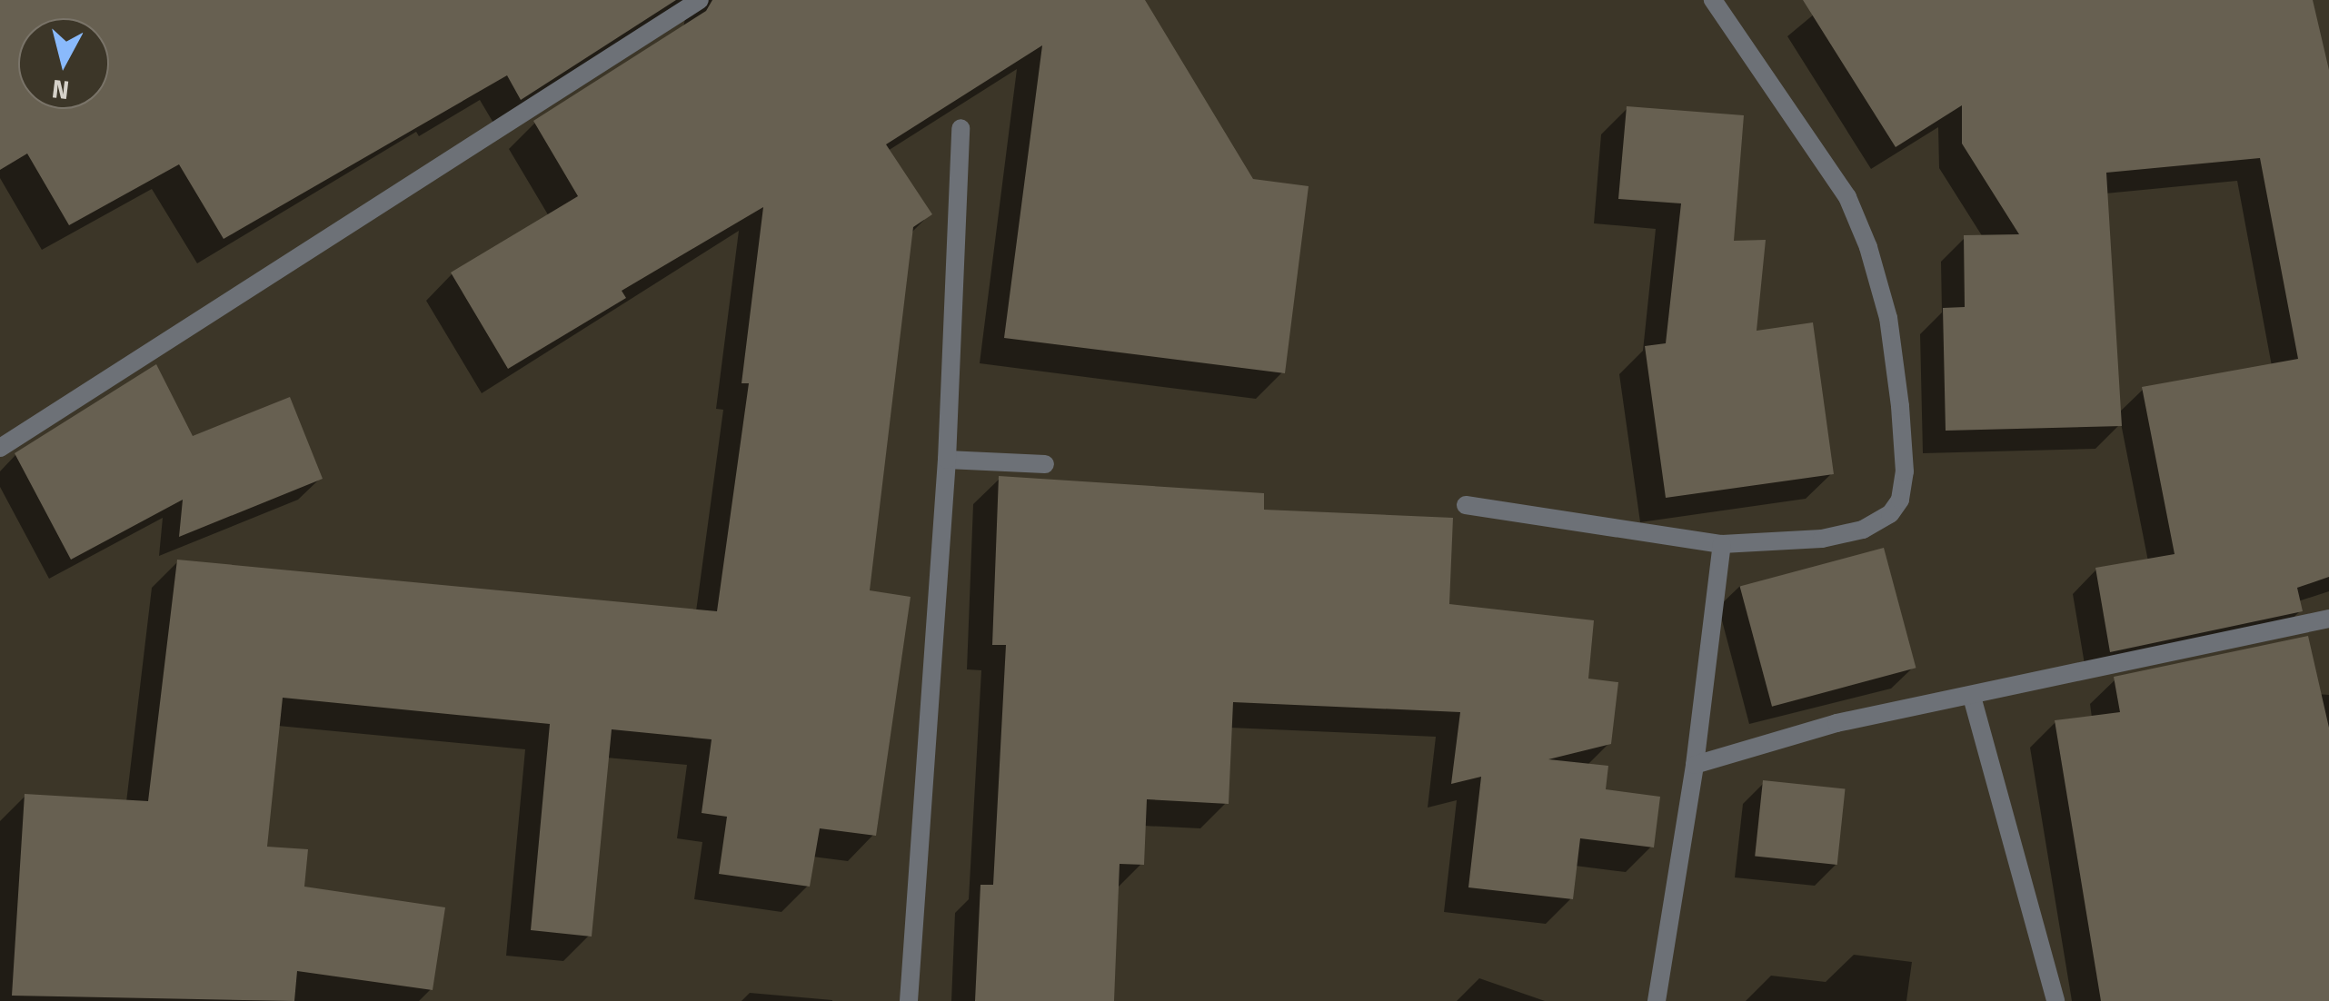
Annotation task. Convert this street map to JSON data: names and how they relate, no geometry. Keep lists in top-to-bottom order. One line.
{"north":"bottom"}
